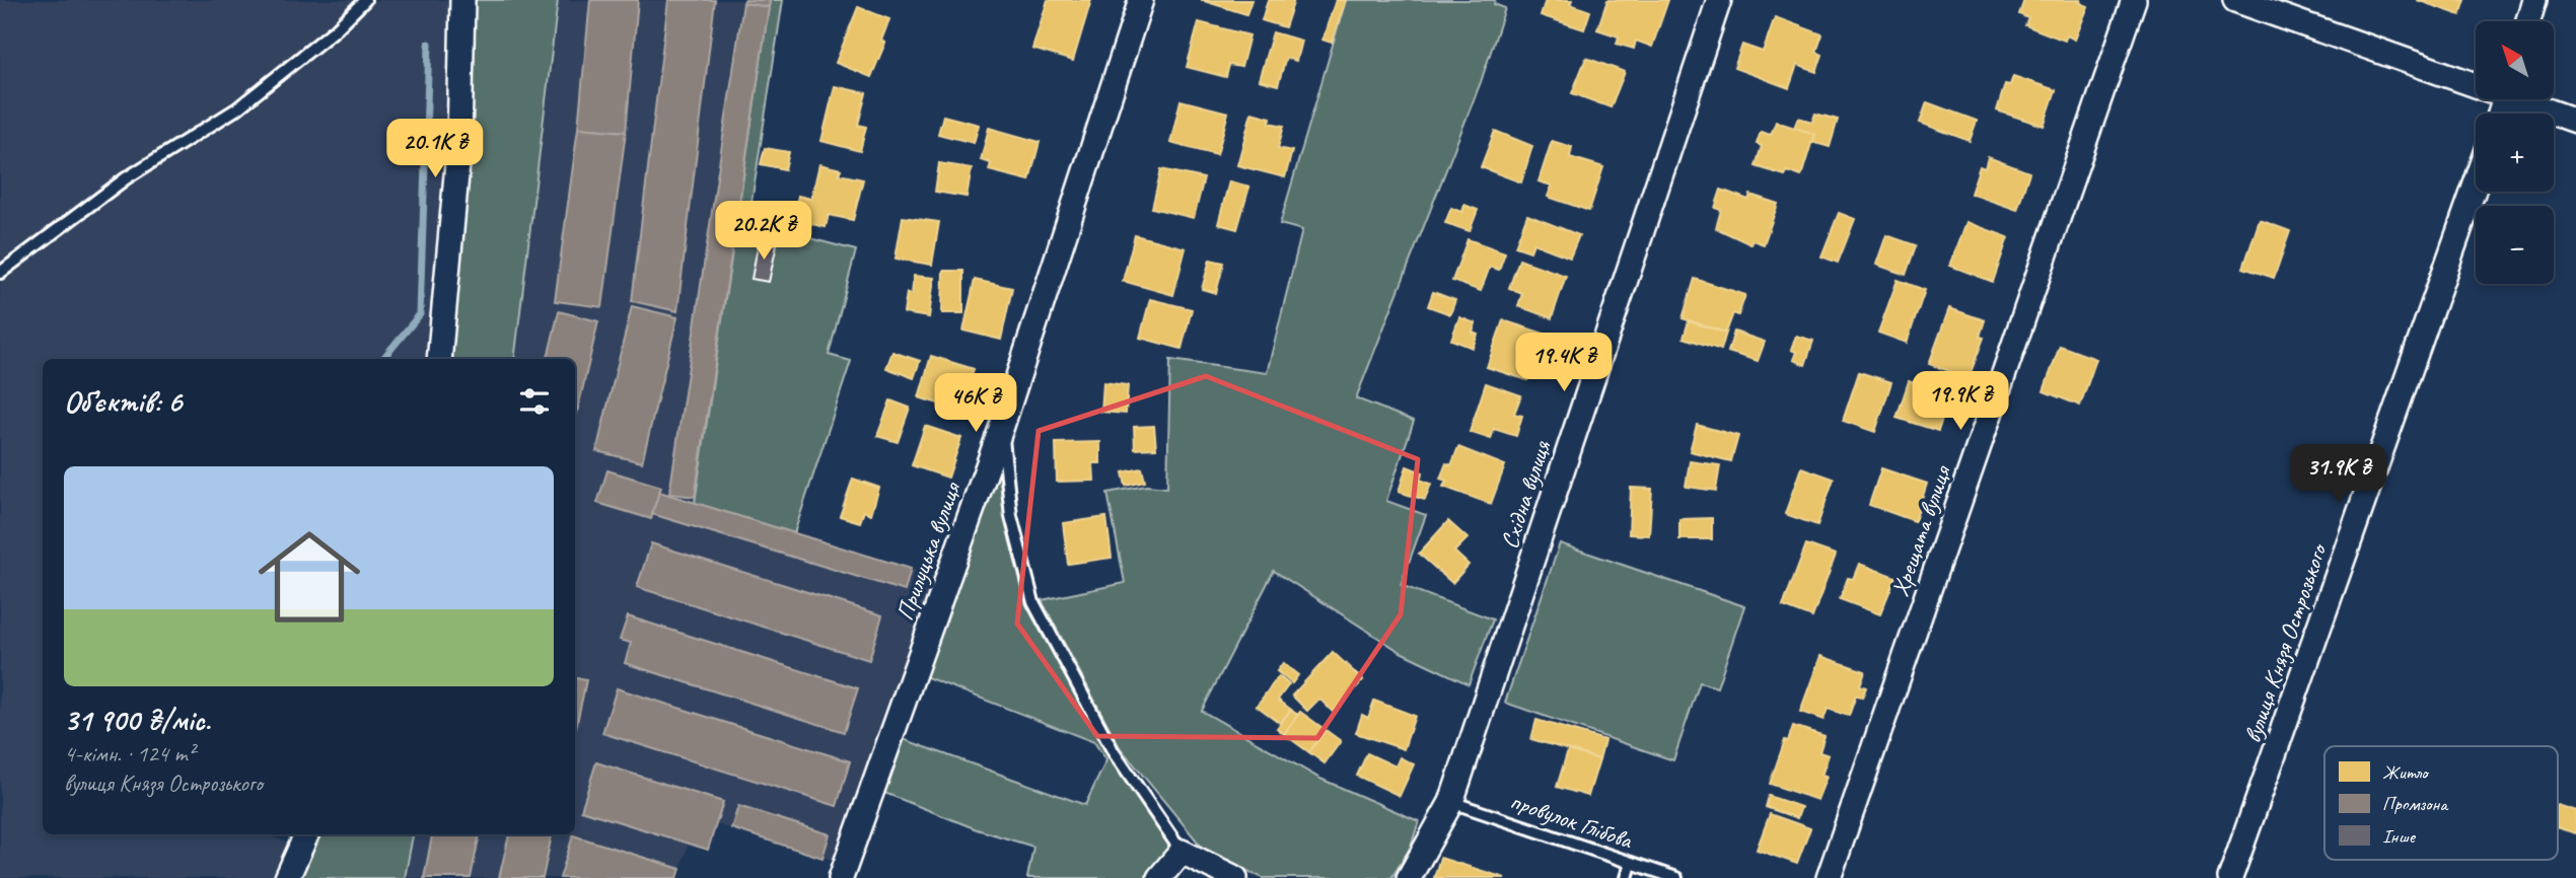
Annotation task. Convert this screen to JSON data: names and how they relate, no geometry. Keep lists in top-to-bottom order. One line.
{"streets":{"street":["Східна вулиця","Хрещата вулиця","Прилуцька вулиця","вулиця Князя Острозького"],"lane":["провулок Глібова"]},"crossings":[["Східна вулиця","провулок Глібова"]],"legend":["Житло","Промзона","Інше"],"north":"top left","page":{"map_buttons":["+","−"],"price":["20.1K ₴","20.2K ₴","19.4K ₴","19.9K ₴","46K ₴","31.9K ₴"],"heading":"Об’єктів: 6","list":[{"name":"31 900 ₴/міс.","note":"4-кімн. · 124 m² · вулиця Князя Острозького"}]}}
